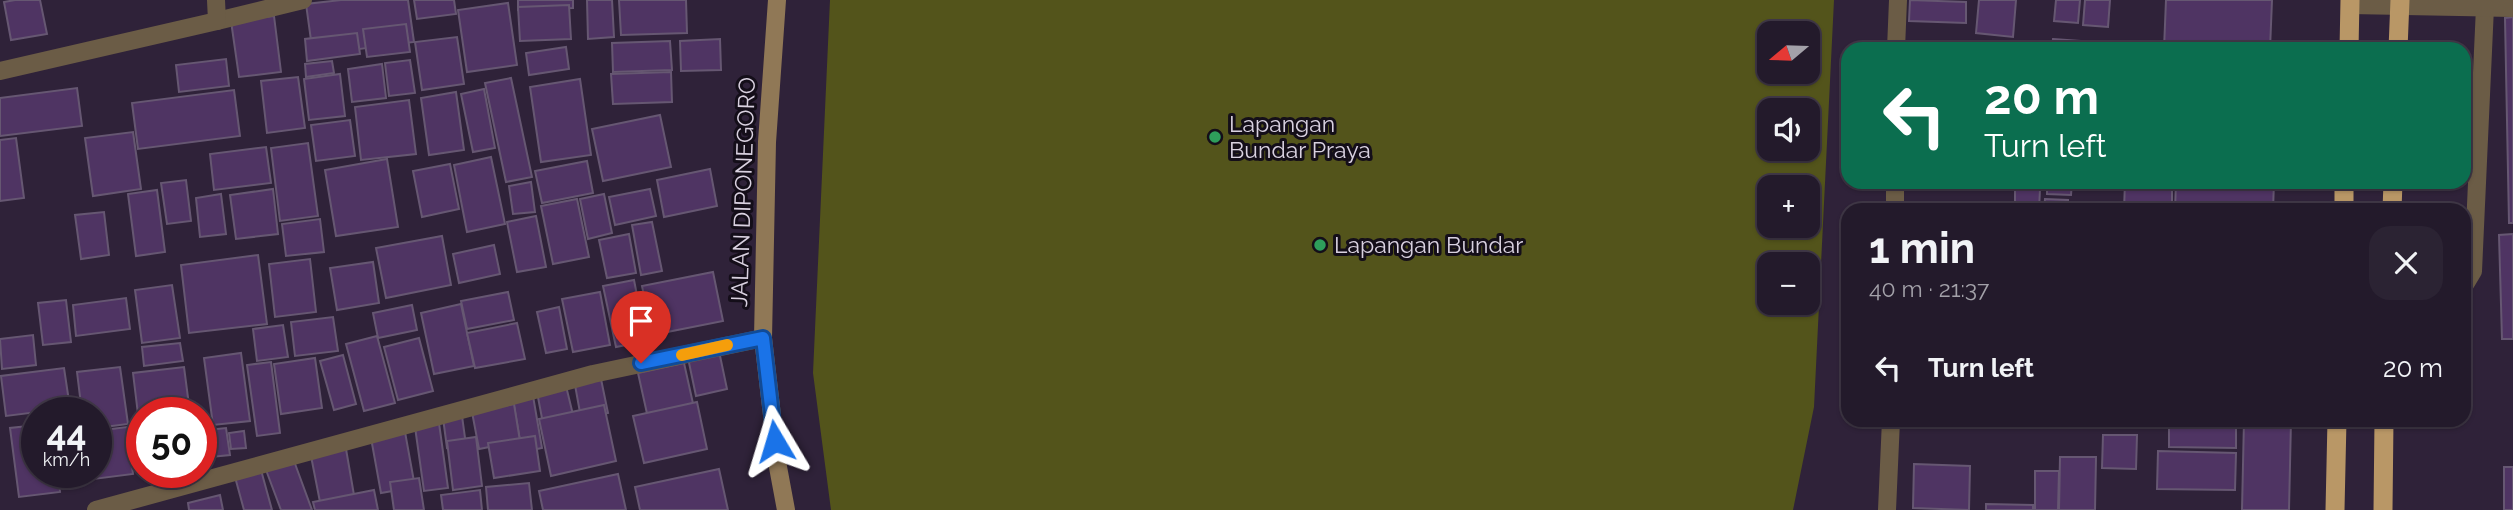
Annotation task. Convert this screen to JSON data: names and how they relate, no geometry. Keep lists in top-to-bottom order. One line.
{"streets":{"main road":["JALAN DIPONEGORO"]},"places":["Lapangan Bundar Praya","Lapangan Bundar"],"north":"left","page":{"map_buttons":["+","−"],"turn":["20 m","Turn left"],"heading":["1 min","40 m · 21:37"],"list":[{"name":"Turn left","value":"20 m"}],"speed":"44 km/h","limit":"50"}}
